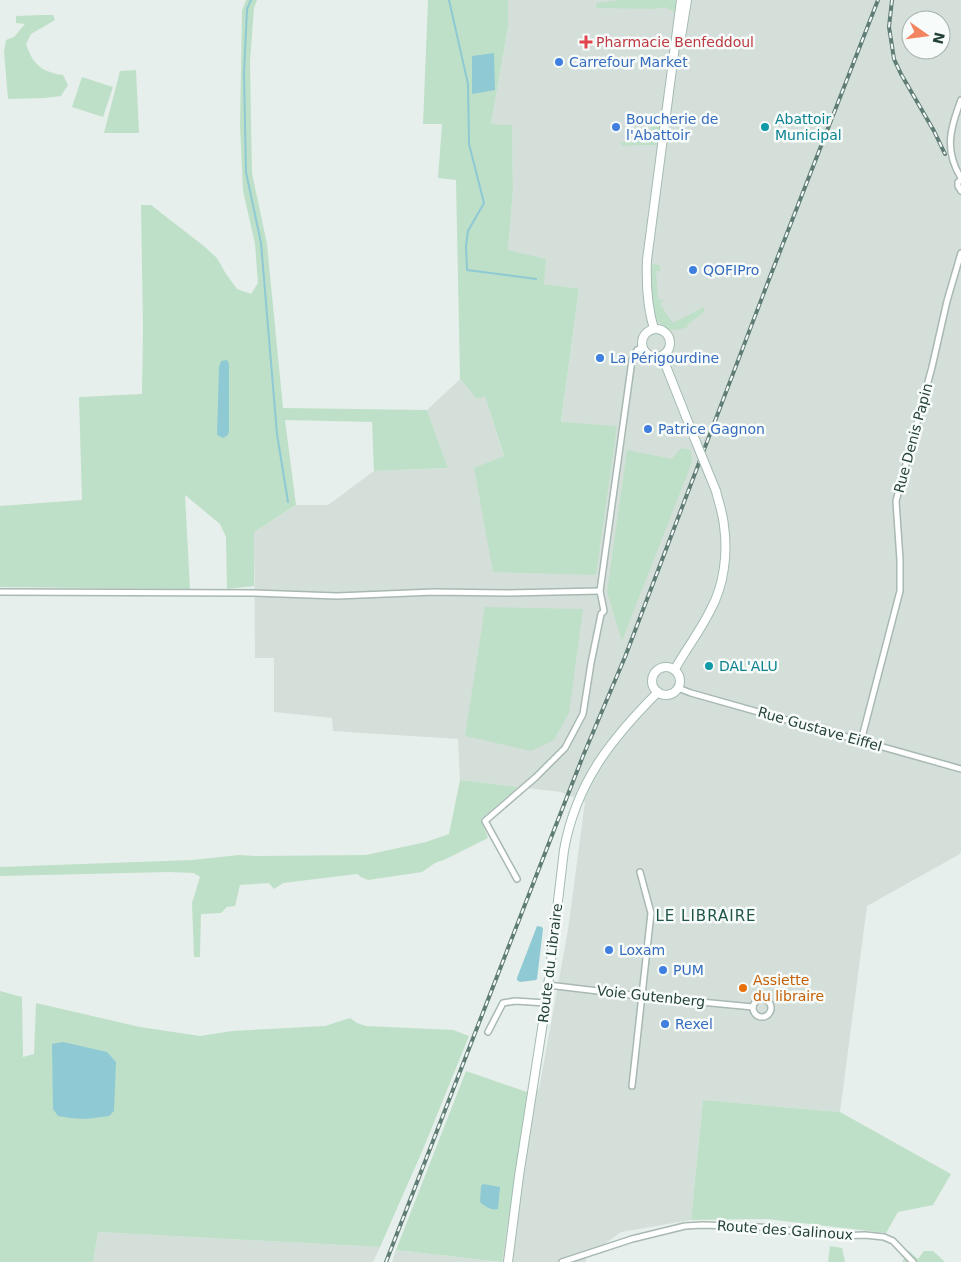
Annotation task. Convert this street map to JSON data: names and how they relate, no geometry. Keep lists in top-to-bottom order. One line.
{"streets":{"main road":["Route du Libraire"],"street":["Rue Denis Papin","Rue Gustave Eiffel","Voie Gutenberg","Route des Galinoux"]},"crossings":[["Rue Denis Papin","Rue Gustave Eiffel"],["Rue Gustave Eiffel","Route du Libraire"],["Route du Libraire","Voie Gutenberg"]],"districts":["LE LIBRAIRE"],"places":{"health":["Pharmacie Benfeddoul"],"other":["Carrefour Market","Boucherie de l'Abattoir","Abattoir Municipal","QOFIPro","La Périgourdine","Patrice Gagnon","DAL'ALU","Loxam","PUM","Assiette du libraire","Rexel"]},"north":"right"}
